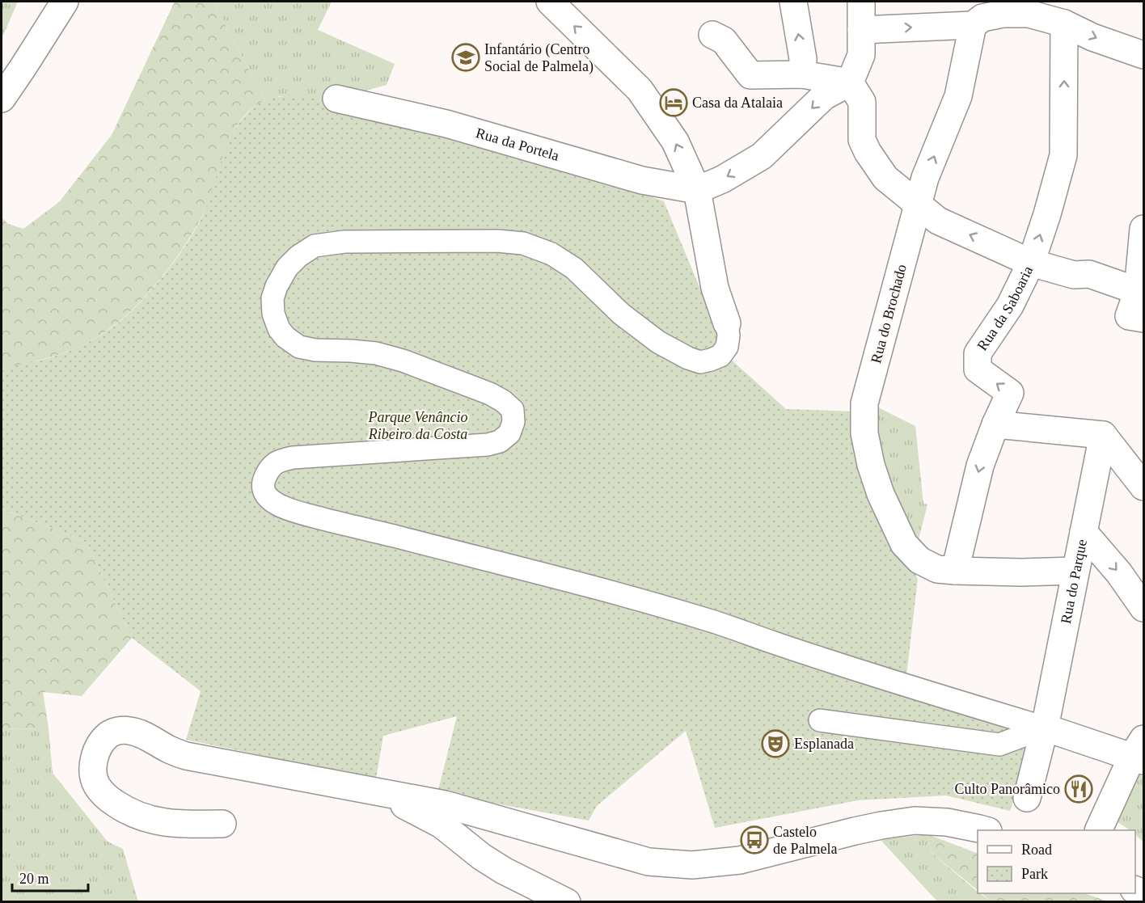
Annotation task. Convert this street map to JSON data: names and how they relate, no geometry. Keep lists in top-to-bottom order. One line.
{"streets":{"street":["Rua da Portela","Rua da Saboaria","Rua do Brochado","Rua do Parque"]},"crossings":[["Rua da Saboaria","Rua do Brochado"],["Rua do Brochado","Rua do Parque"]],"parks":["Parque Venâncio Ribeiro da Costa"],"places":{"school or university":["Infantário (Centro Social de Palmela)"],"hotel":["Casa da Atalaia"],"theatre":["Esplanada"],"restaurant":["Culto Panorâmico"],"bus stop":["Castelo de Palmela"]},"legend":["Road","Park"],"scale_bar":"20 m"}
